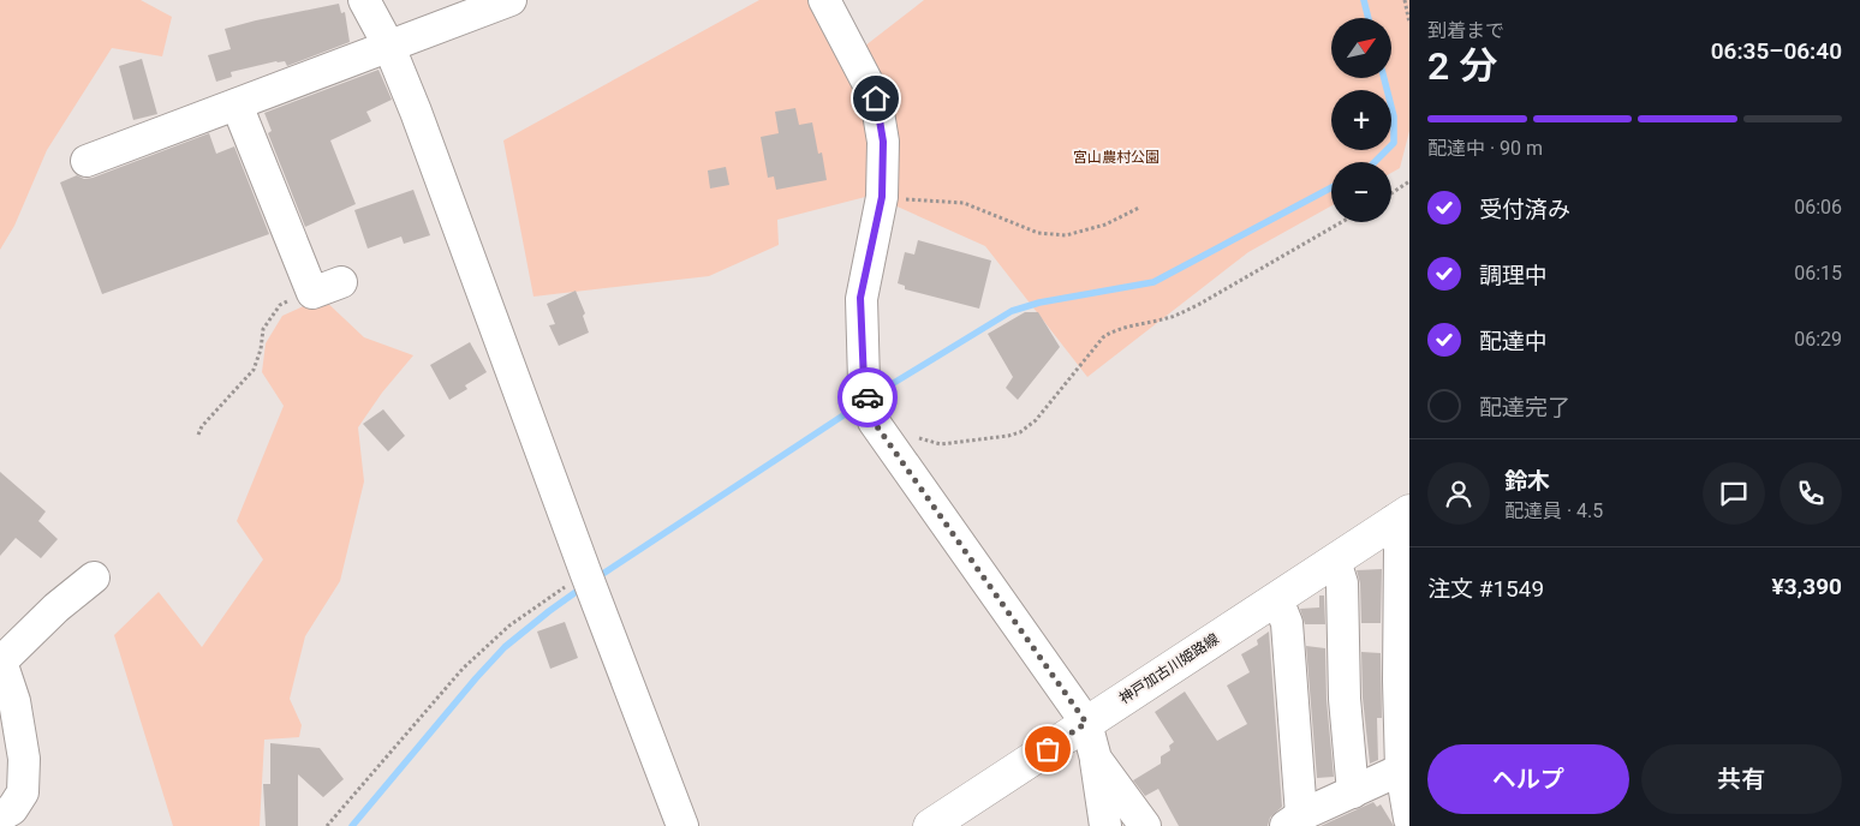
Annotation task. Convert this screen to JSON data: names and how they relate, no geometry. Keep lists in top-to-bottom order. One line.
{"streets":{"main road":["神戸加古川姫路線"]},"parks":["宮山農村公園"],"north":"top right","page":{"heading":["2 分","到着まで","06:35–06:40"],"panel":["鈴木","配達員 · 4.5","注文 #1549","¥3,390"],"map_buttons":["+","−"],"bar":"配達中 · 90 m","list":[["受付済み","06:06"],["調理中","06:15"],["配達中","06:29"],"配達完了"],"buttons":["ヘルプ","共有"]}}
